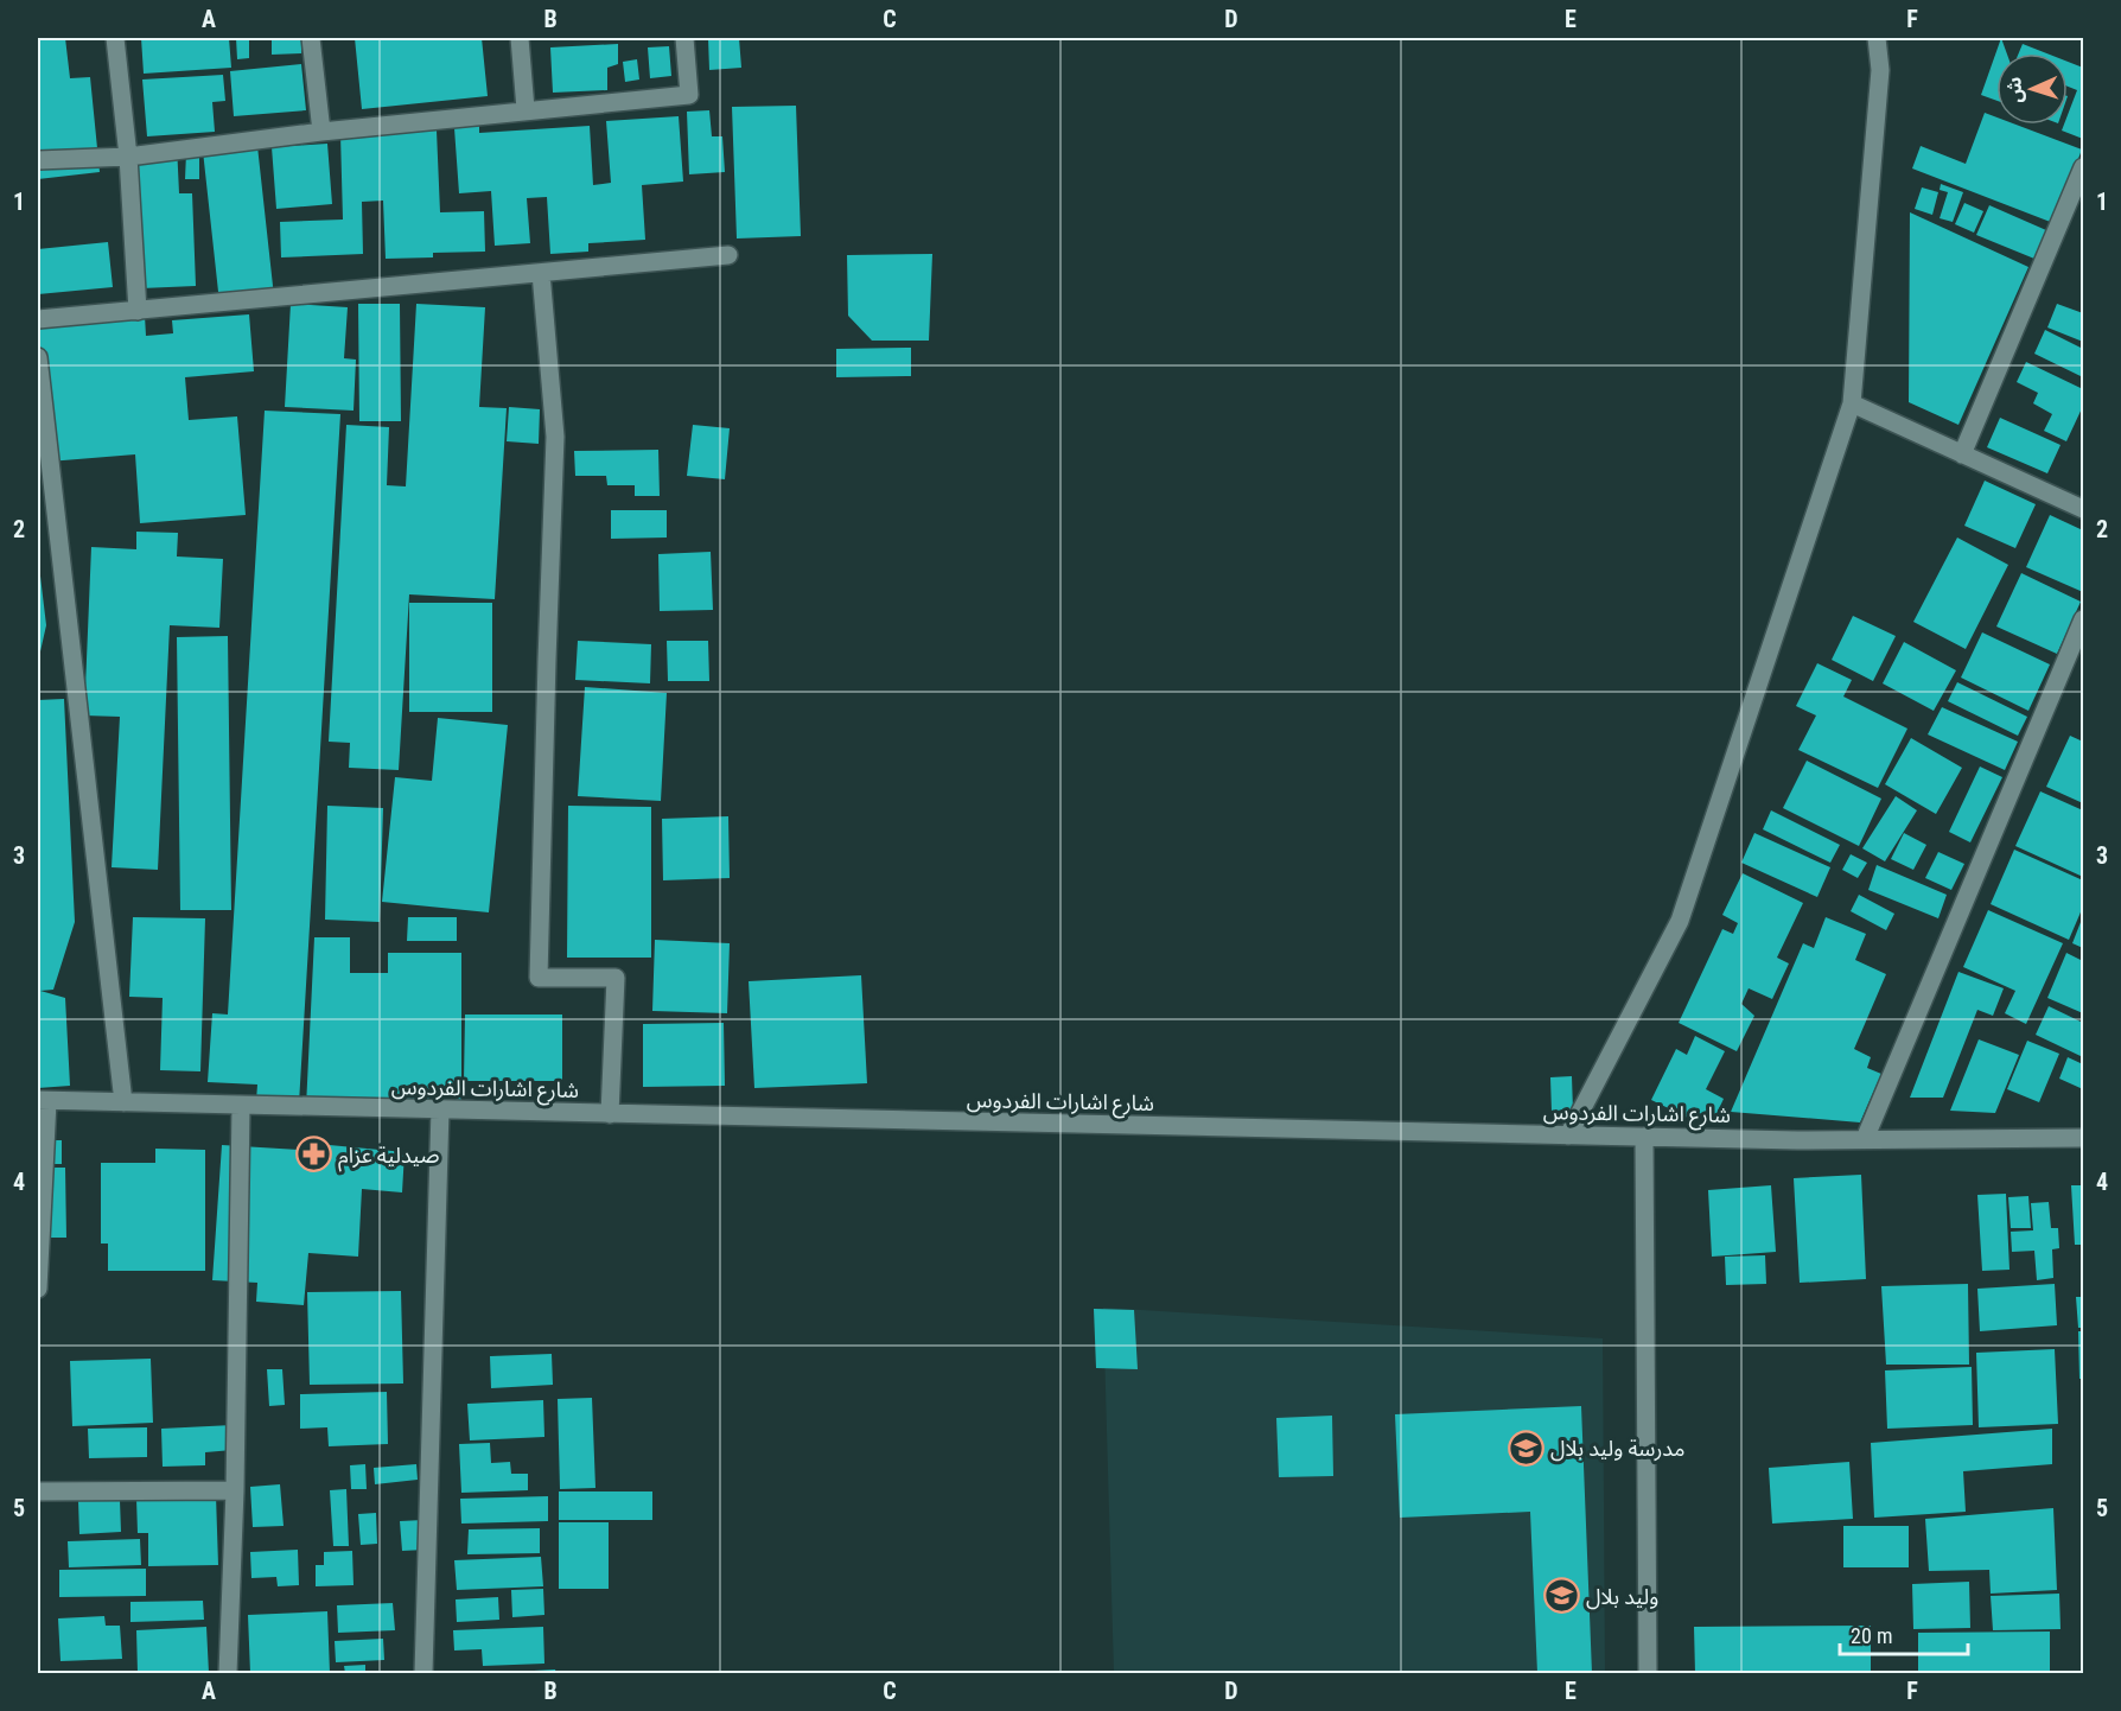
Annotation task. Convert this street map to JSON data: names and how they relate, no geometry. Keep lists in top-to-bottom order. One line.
{"streets":{"street":["شارع اشارات الفردوس"]},"places":{"pharmacy":["صيدلية عزام"],"school or university":["مدرسة وليد بلال","وليد بلال"]},"scale_bar":"20 m","north":"left","grid":{"columns":["A","B","C","D","E","F"],"rows":["1","2","3","4","5"]}}
